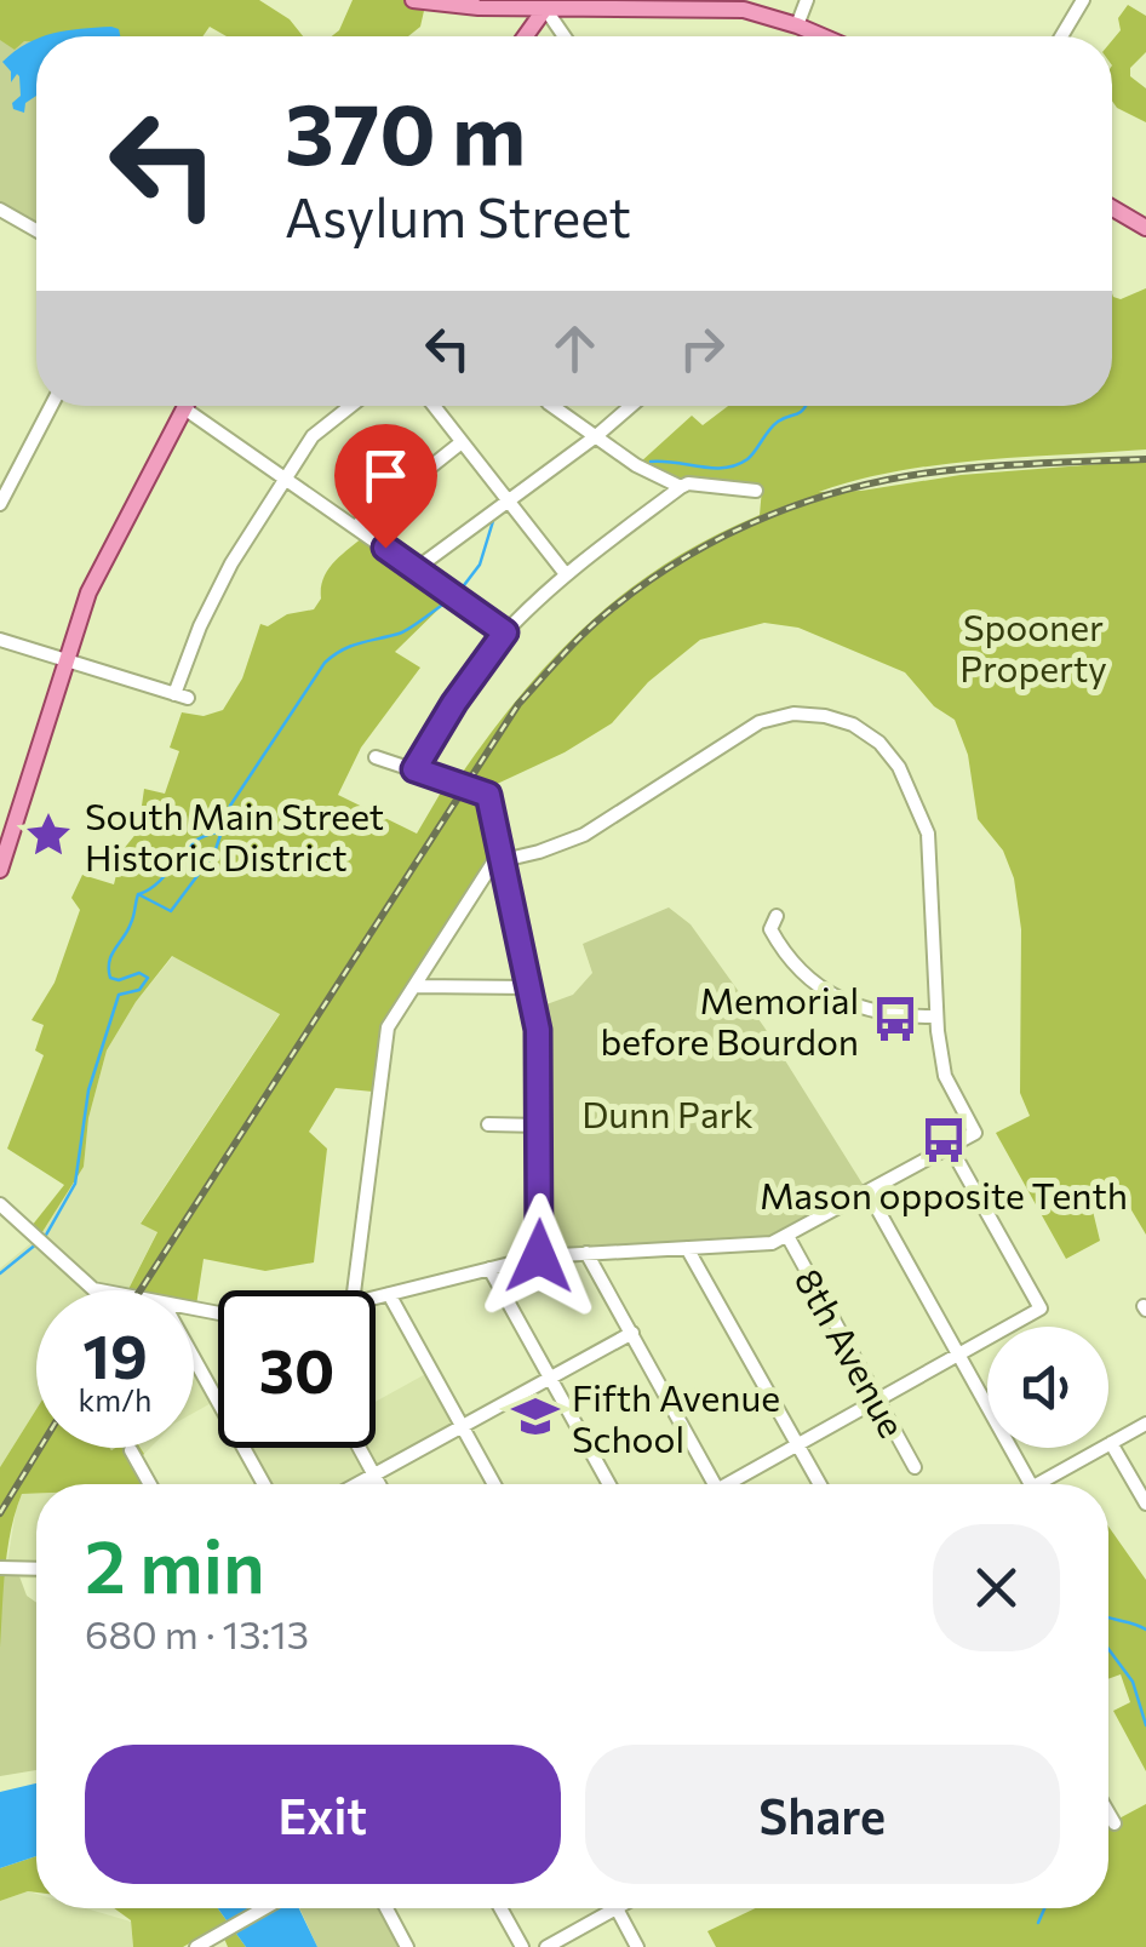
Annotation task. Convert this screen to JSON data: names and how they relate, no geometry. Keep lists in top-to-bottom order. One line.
{"streets":{"street":["8th Avenue"]},"parks":["Spooner Property","Dunn Park"],"places":{"place":["South Main Street Historic District"],"bus stop":["Memorial before Bourdon","Mason opposite Tenth"],"school or university":["Fifth Avenue School"]},"page":{"turn":["370 m","Asylum Street"],"speed":"19 km/h","limit":"30","heading":["2 min","680 m · 13:13"],"buttons":["Exit","Share"]}}
